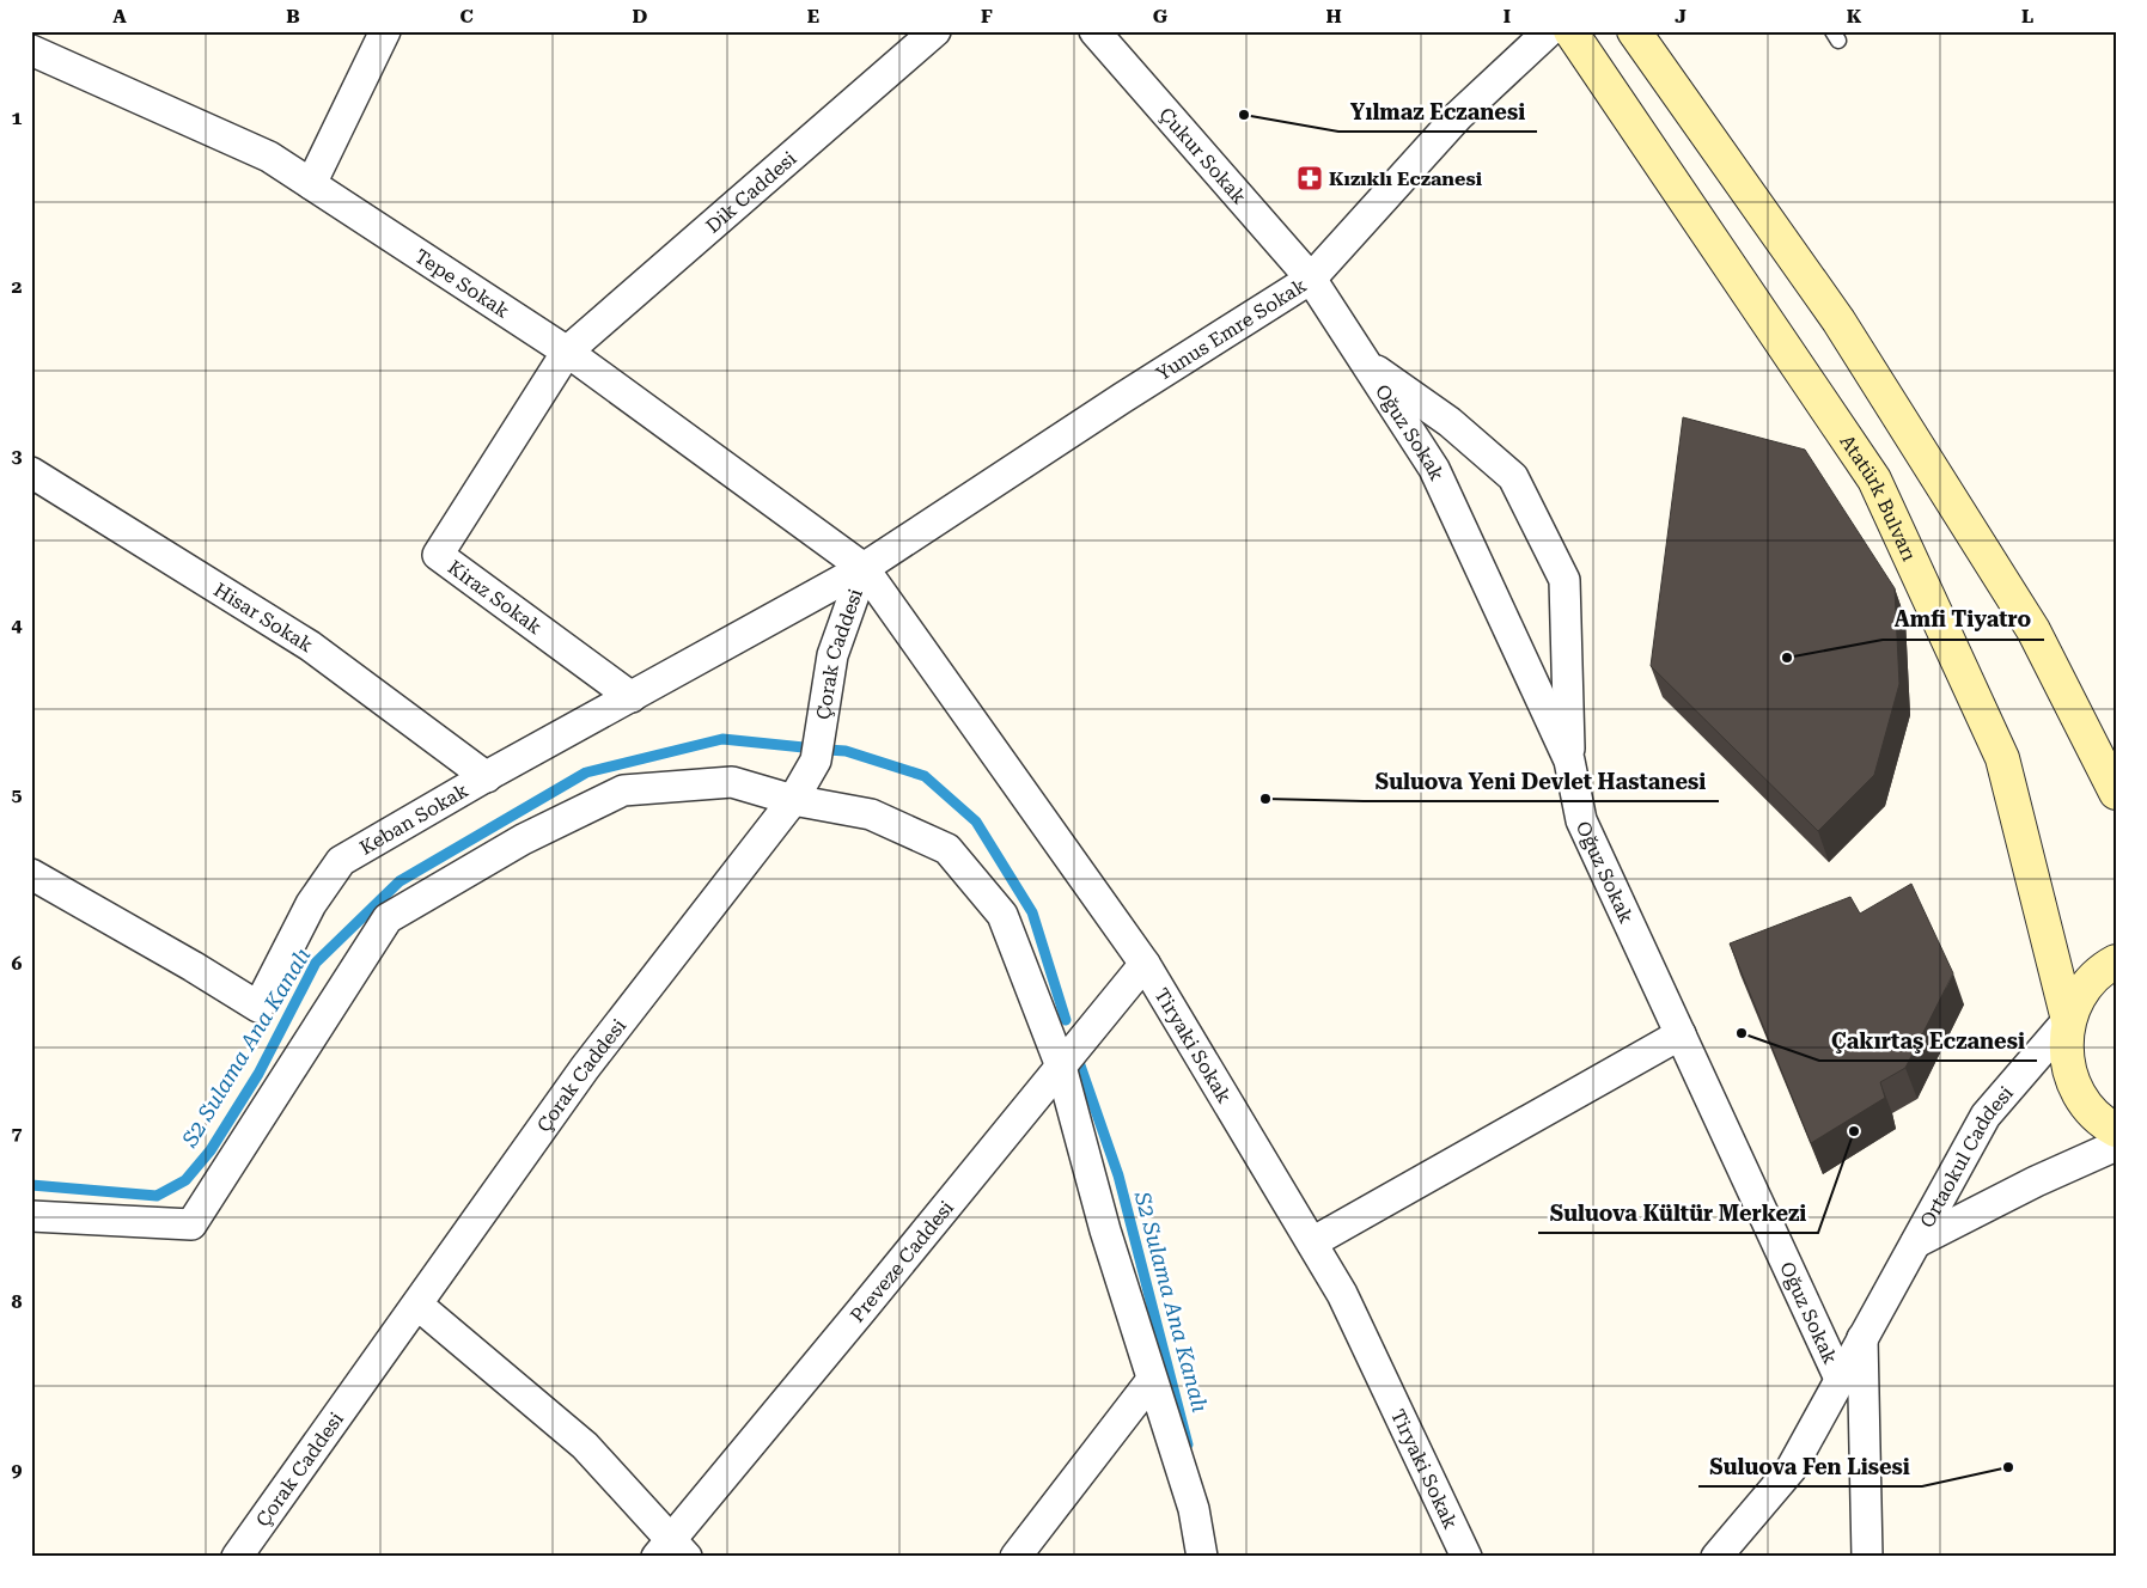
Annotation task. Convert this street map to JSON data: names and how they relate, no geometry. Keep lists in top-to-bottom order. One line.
{"streets":{"main road":["Atatürk Bulvarı"],"street":["Çukur Sokak","Dik Caddesi","Tepe Sokak","Yunus Emre Sokak","Oğuz Sokak","Kiraz Sokak","Hisar Sokak","Çorak Caddesi","Keban Sokak","Tiryaki Sokak","Ortaokul Caddesi","Preveze Caddesi"]},"crossings":[["Çukur Sokak","Yunus Emre Sokak"],["Çukur Sokak","Oğuz Sokak"],["Dik Caddesi","Tepe Sokak"],["Dik Caddesi","Kiraz Sokak"],["Tepe Sokak","Yunus Emre Sokak"],["Tepe Sokak","Kiraz Sokak"],["Tepe Sokak","Çorak Caddesi"],["Tepe Sokak","Keban Sokak"],["Tepe Sokak","Tiryaki Sokak"],["Yunus Emre Sokak","Oğuz Sokak"],["Yunus Emre Sokak","Çorak Caddesi"],["Yunus Emre Sokak","Keban Sokak"],["Yunus Emre Sokak","Tiryaki Sokak"],["Oğuz Sokak","Ortaokul Caddesi"],["Atatürk Bulvarı","Ortaokul Caddesi"],["Kiraz Sokak","Keban Sokak"],["Hisar Sokak","Keban Sokak"],["Çorak Caddesi","Keban Sokak"],["Çorak Caddesi","Tiryaki Sokak"],["Keban Sokak","Tiryaki Sokak"],["Tiryaki Sokak","Preveze Caddesi"]],"water":["S2 Sulama Ana Kanalı"],"places":{"other":["Yılmaz Eczanesi","Amfi Tiyatro","Suluova Yeni Devlet Hastanesi","Çakırtaş Eczanesi","Suluova Kültür Merkezi","Suluova Fen Lisesi"],"pharmacy":["Kızıklı Eczanesi"]},"grid":{"columns":["A","B","C","D","E","F","G","H","I","J","K","L"],"rows":["1","2","3","4","5","6","7","8","9"]}}
